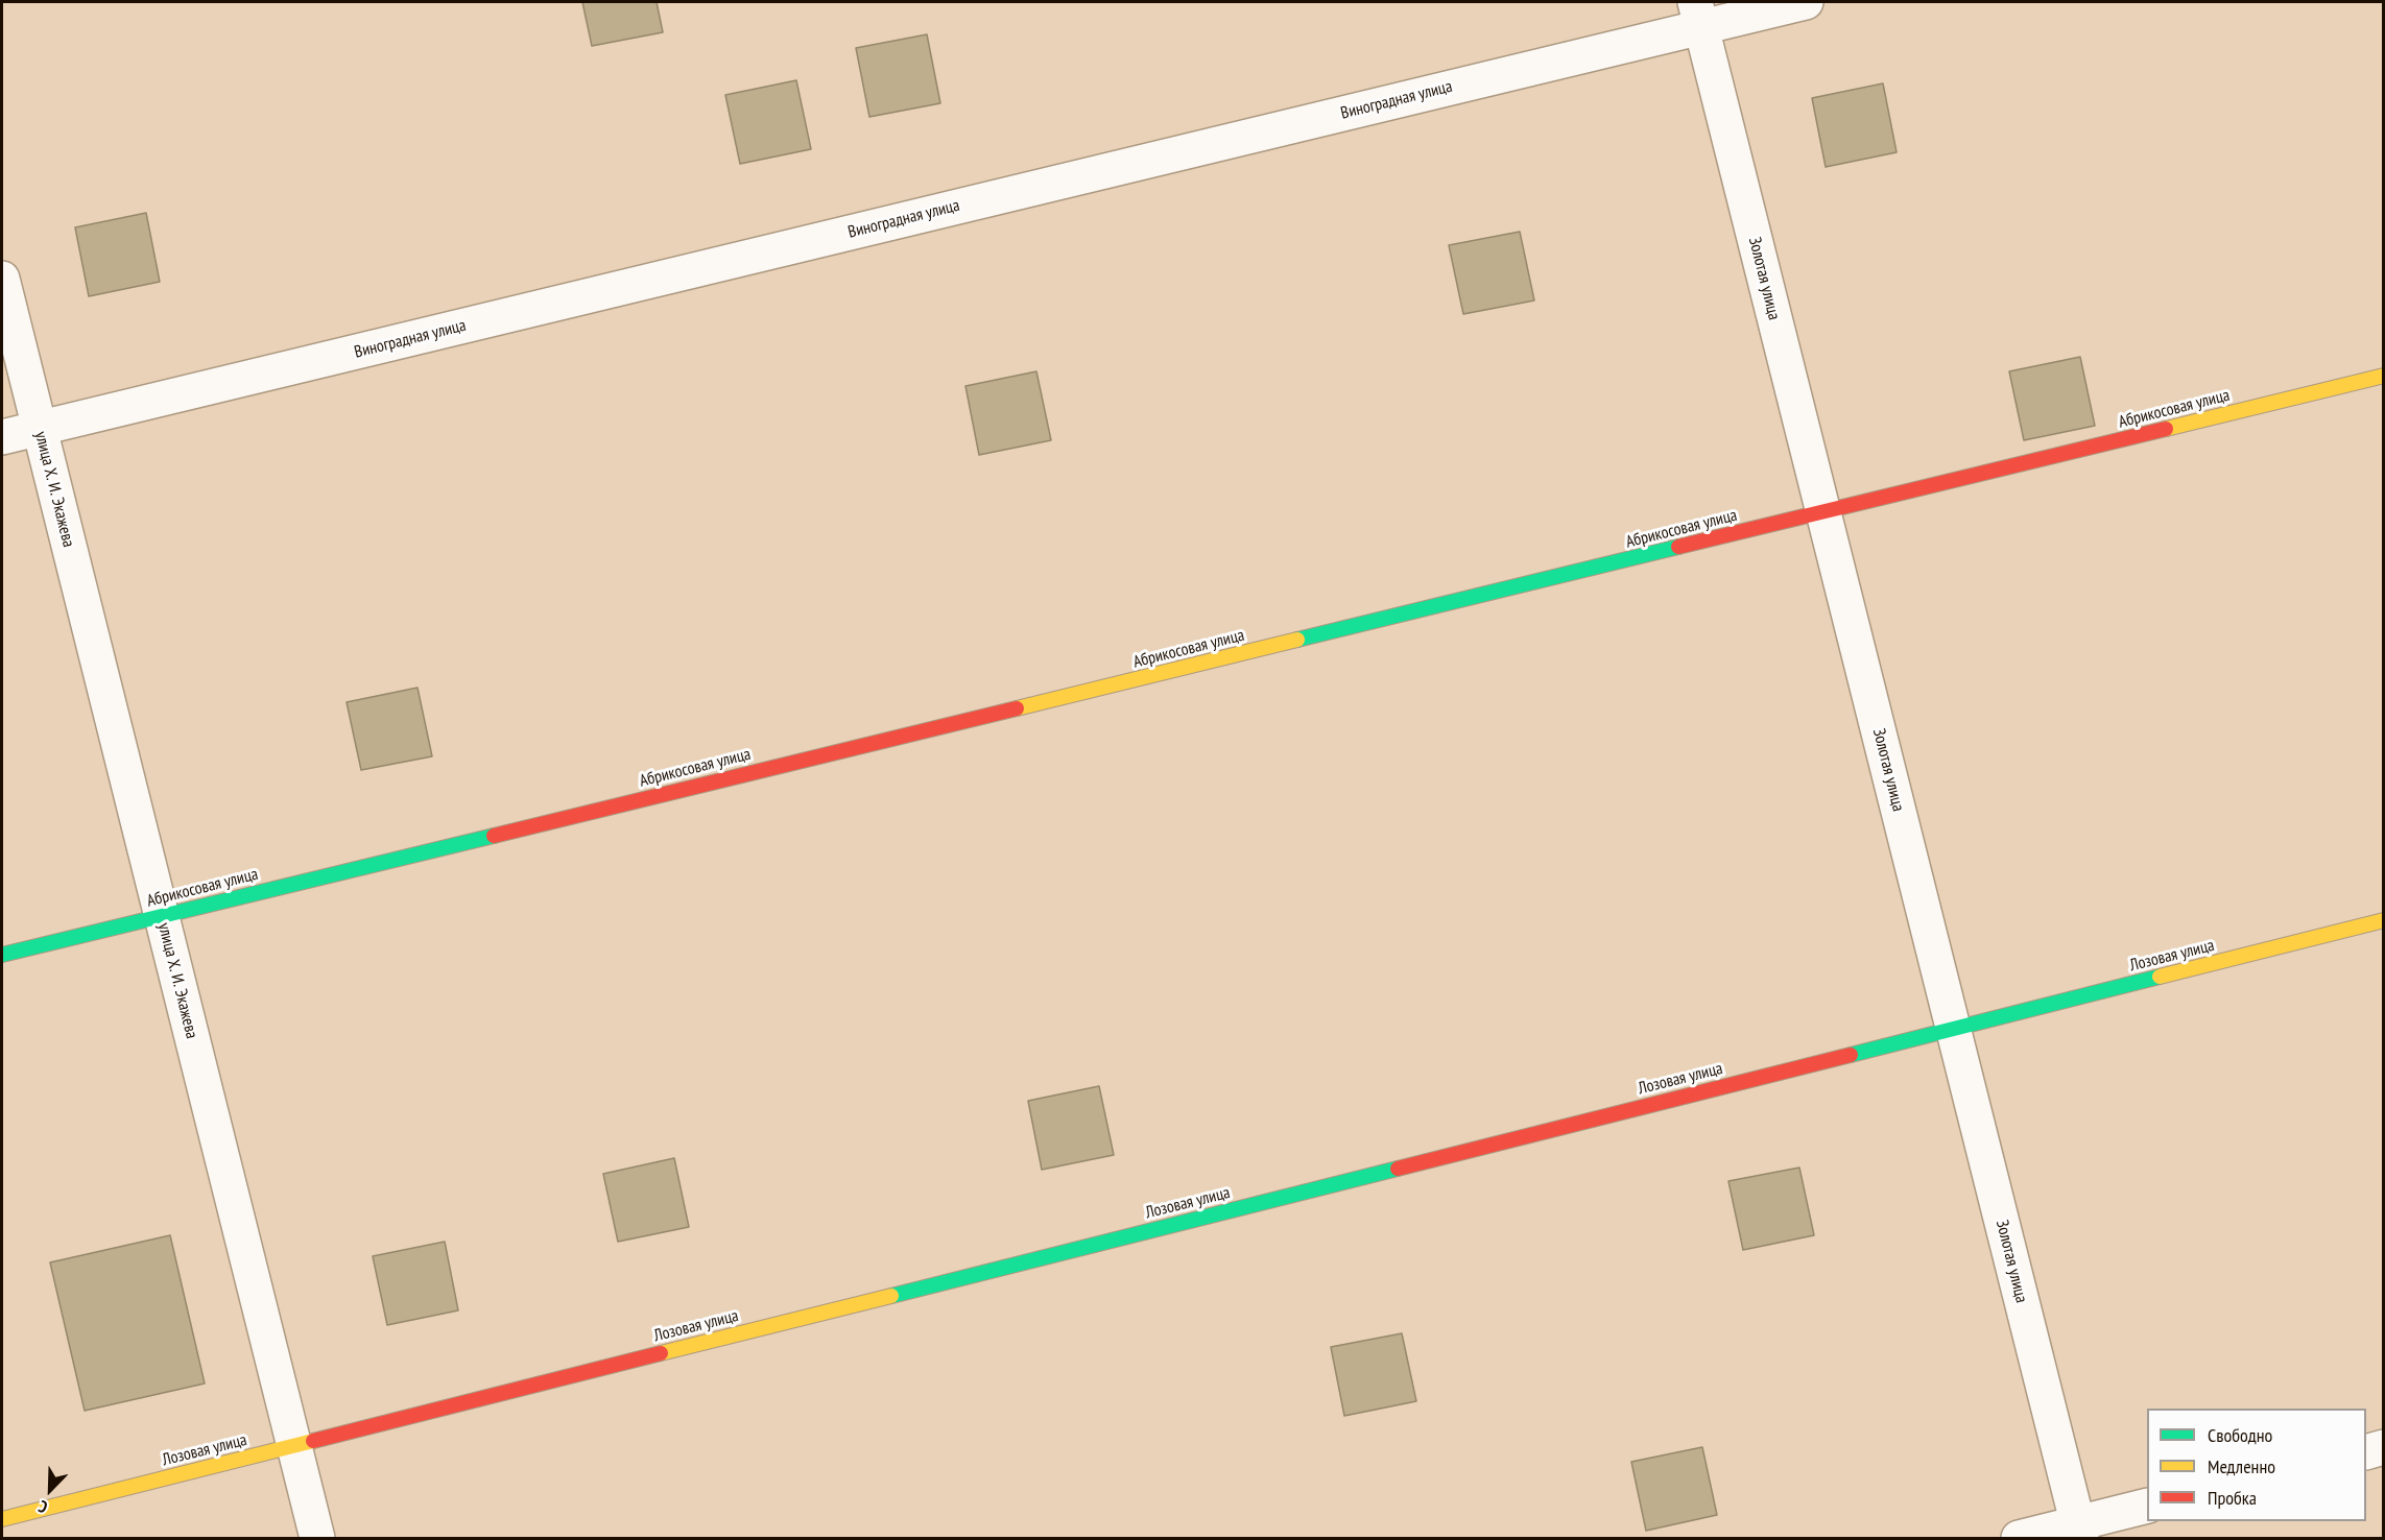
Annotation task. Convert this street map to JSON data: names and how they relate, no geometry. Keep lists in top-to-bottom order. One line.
{"streets":{"street":["Виноградная улица","Золотая улица","Абрикосовая улица","улица Х. И. Экажева","Лозовая улица"]},"crossings":[["Виноградная улица","Золотая улица"],["Виноградная улица","улица Х. И. Экажева"],["Золотая улица","Абрикосовая улица"],["Золотая улица","Лозовая улица"],["Абрикосовая улица","улица Х. И. Экажева"],["улица Х. И. Экажева","Лозовая улица"]],"legend":["Свободно","Медленно","Пробка"],"north":"bottom left"}
